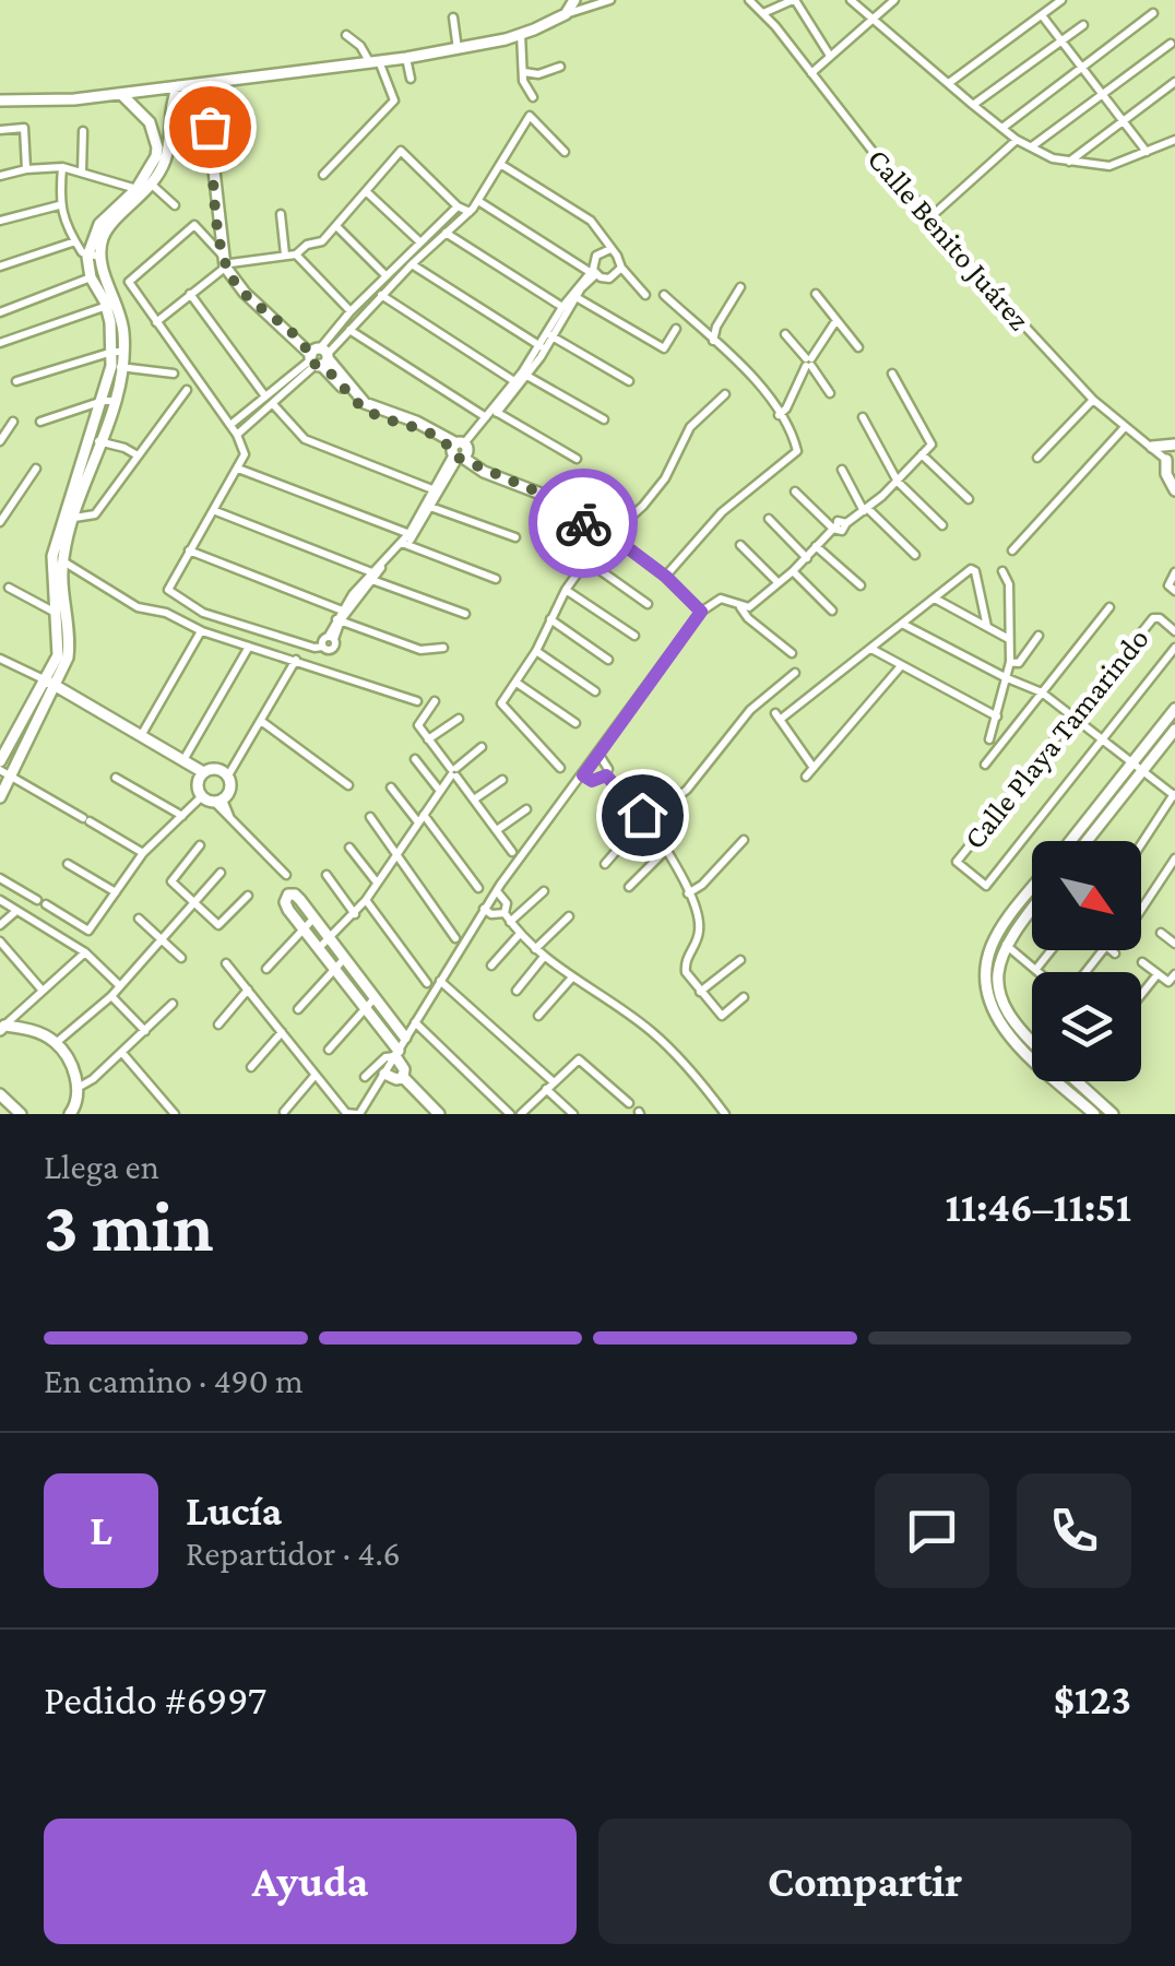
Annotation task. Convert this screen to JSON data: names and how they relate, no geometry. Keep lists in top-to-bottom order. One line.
{"streets":{"street":["Calle Benito Juárez","Calle Playa Tamarindo"]},"north":"bottom right","page":{"heading":["3 min","Llega en","11:46–11:51"],"panel":["Lucía","Repartidor · 4.6","Pedido #6997","$123"],"bar":"En camino · 490 m","round":"L","buttons":["Ayuda","Compartir"]}}
